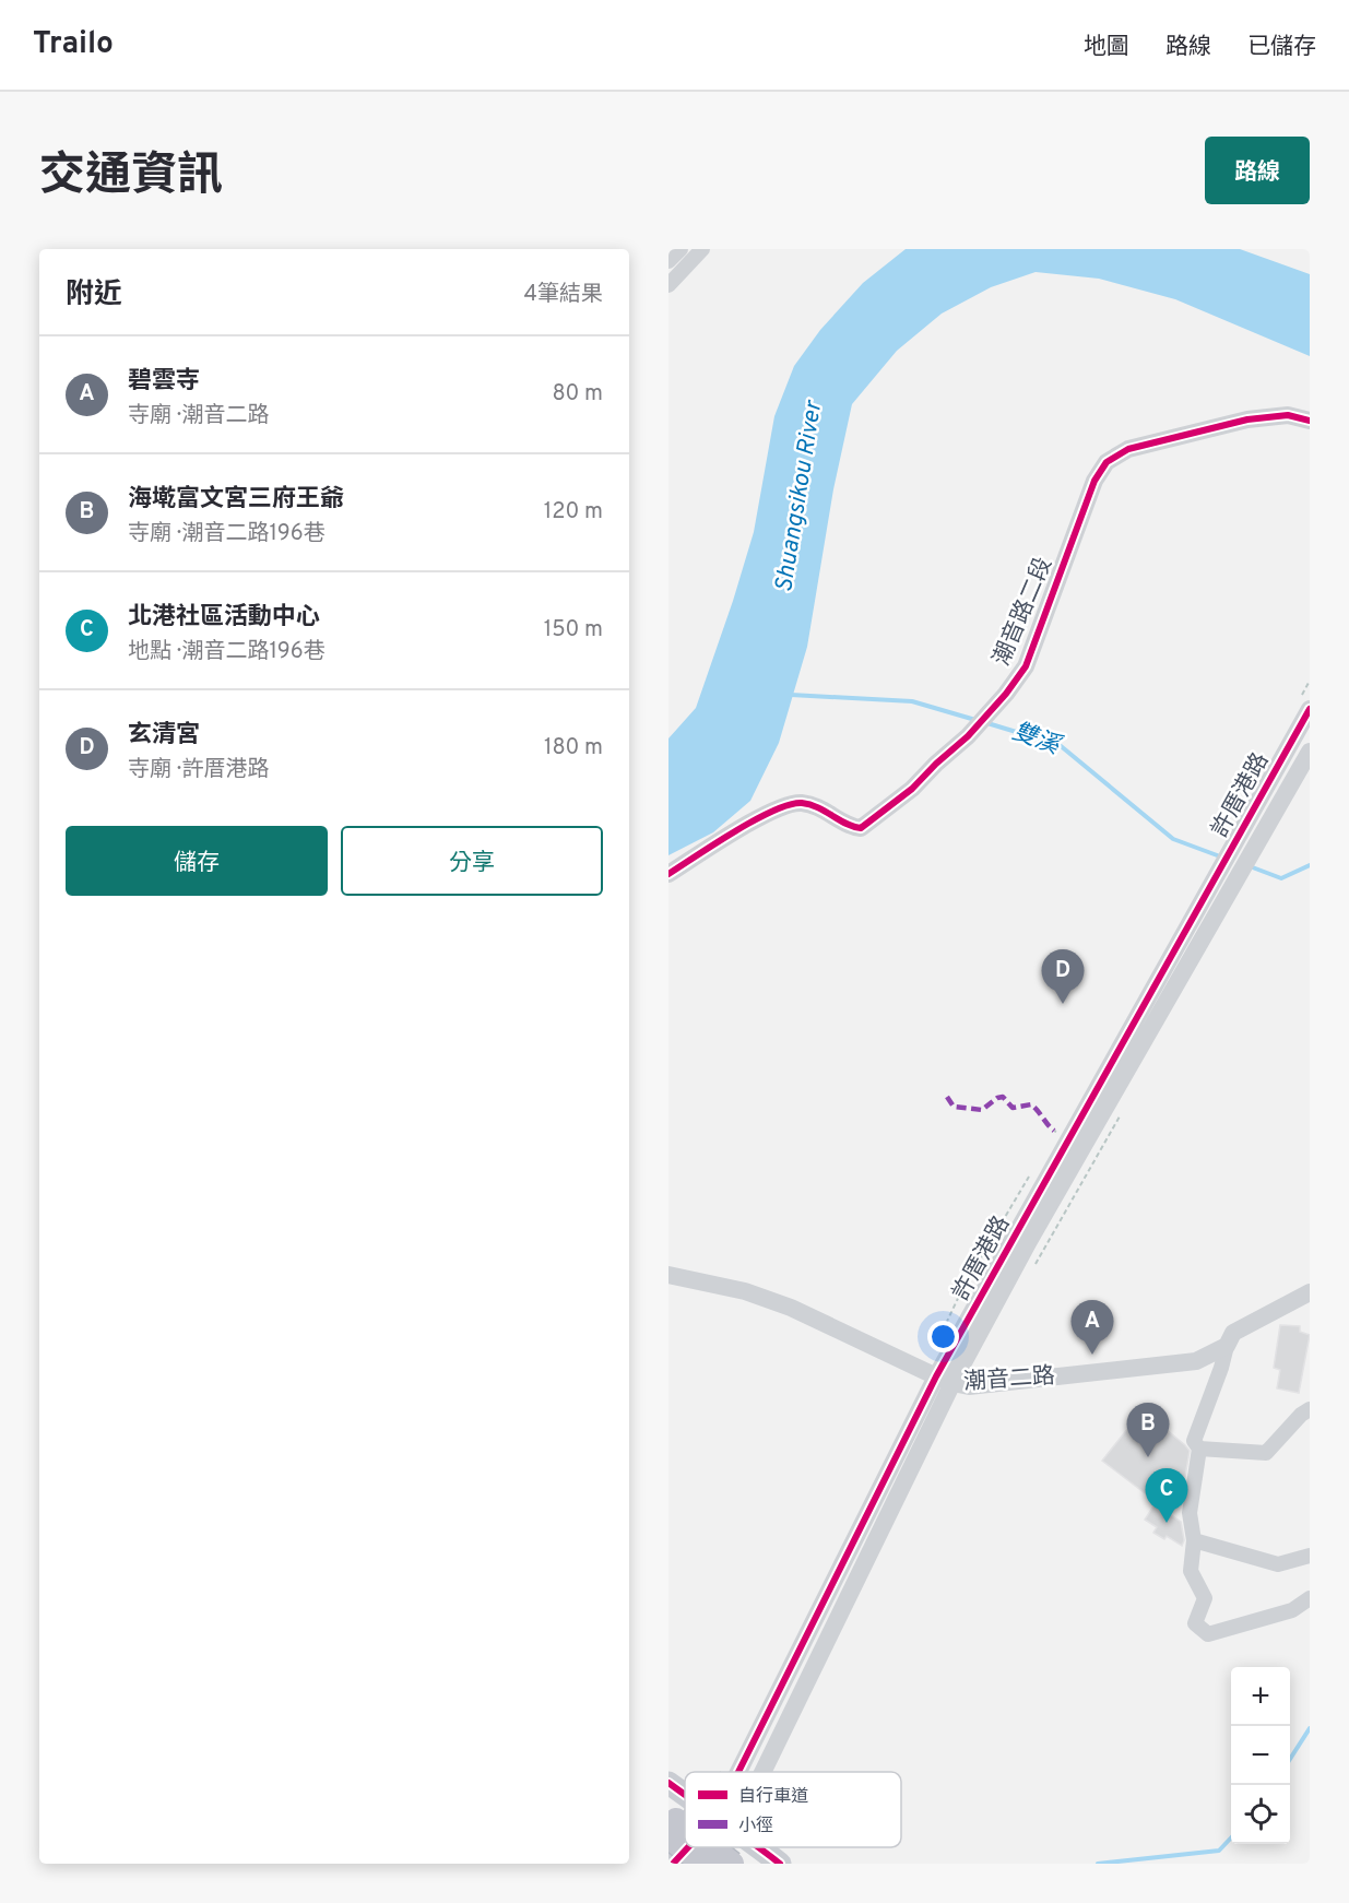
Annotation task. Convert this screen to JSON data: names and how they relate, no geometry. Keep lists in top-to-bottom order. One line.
{"streets":{"street":["潮音路二段","許厝港路","潮音二路"]},"crossings":[["許厝港路","潮音二路"]],"water":["Shuangsikou River","雙溪"],"legend":["自行車道","小徑"],"page":{"header":"Trailo","nav":["地圖","路線","已儲存"],"title":"交通資訊","buttons":["路線",["儲存","分享"]],"heading":["附近","4筆結果"],"list":[{"mark":"A","name":"碧雲寺","note":"寺廟 · 潮音二路","value":"80 m"},{"mark":"B","name":"海墘富文宮三府王爺","note":"寺廟 · 潮音二路196巷","value":"120 m"},{"mark":"C","name":"北港社區活動中心","note":"地點 · 潮音二路196巷","value":"150 m"},{"mark":"D","name":"玄清宮","note":"寺廟 · 許厝港路","value":"180 m"}],"pins":["D","A","B","C"],"map_buttons":["+","−"]}}
